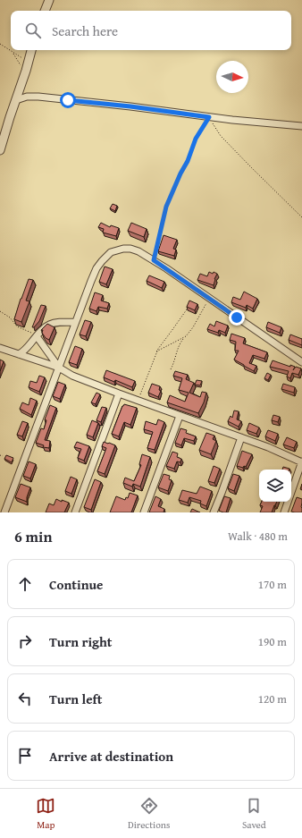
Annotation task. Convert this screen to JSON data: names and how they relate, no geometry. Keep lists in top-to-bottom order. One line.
{"north":"right","page":{"search":"Search here","heading":["6 min","Walk · 480 m"],"list":[["Continue","170 m"],["Turn right","190 m"],["Turn left","120 m"],"Arrive at destination"],"nav":["Map","Directions","Saved"]}}
